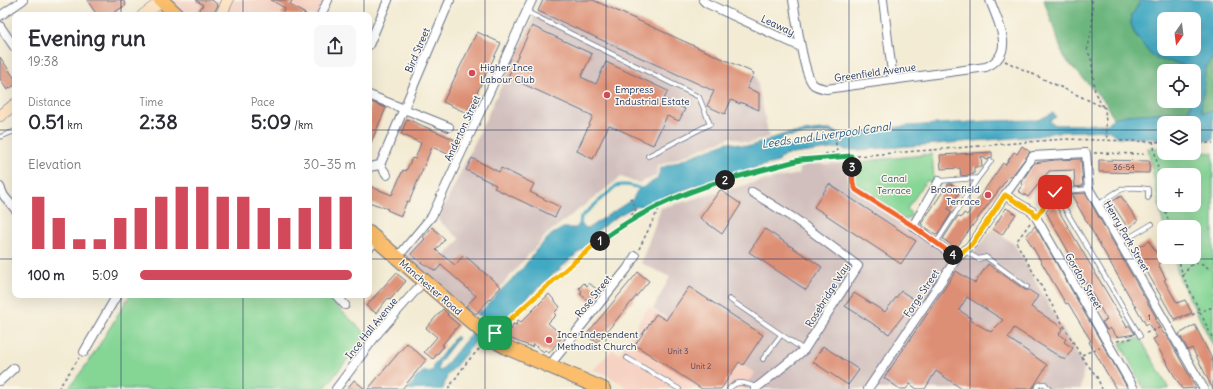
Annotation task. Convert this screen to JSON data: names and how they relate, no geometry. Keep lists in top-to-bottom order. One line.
{"streets":{"highway":["Manchester Road"],"street":["Leaway","Bird Street","Greenfield Avenue","Anderton Street","Henry Park Street","Gordon Street","Forge Street","Rosebridge Way","Rose Street","Ince Hall Avenue"]},"crossings":[["Leaway","Greenfield Avenue"],["Anderton Street","Manchester Road"],["Henry Park Street","Forge Street"],["Gordon Street","Forge Street"],["Manchester Road","Rose Street"],["Manchester Road","Ince Hall Avenue"]],"water":["Leeds and Liverpool Canal"],"parks":["Canal Terrace"],"places":["Higher Ince Labour Club","Empress Industrial Estate","Broomfield Terrace","Ince Independent Methodist Church"],"house_numbers":["36-54","1","Unit 3","Unit 2"],"north":"bottom","page":{"map_buttons":["+","−"],"heading":["Evening run","19:38"],"stats":[["Distance","0.51 km"],["Time","2:38"],["Pace","5:09 /km"]],"chart":["Elevation","30–35 m"],"pins":["3","2","1","4"],"list":[{"name":"100 m","note":"5:09"}]}}
